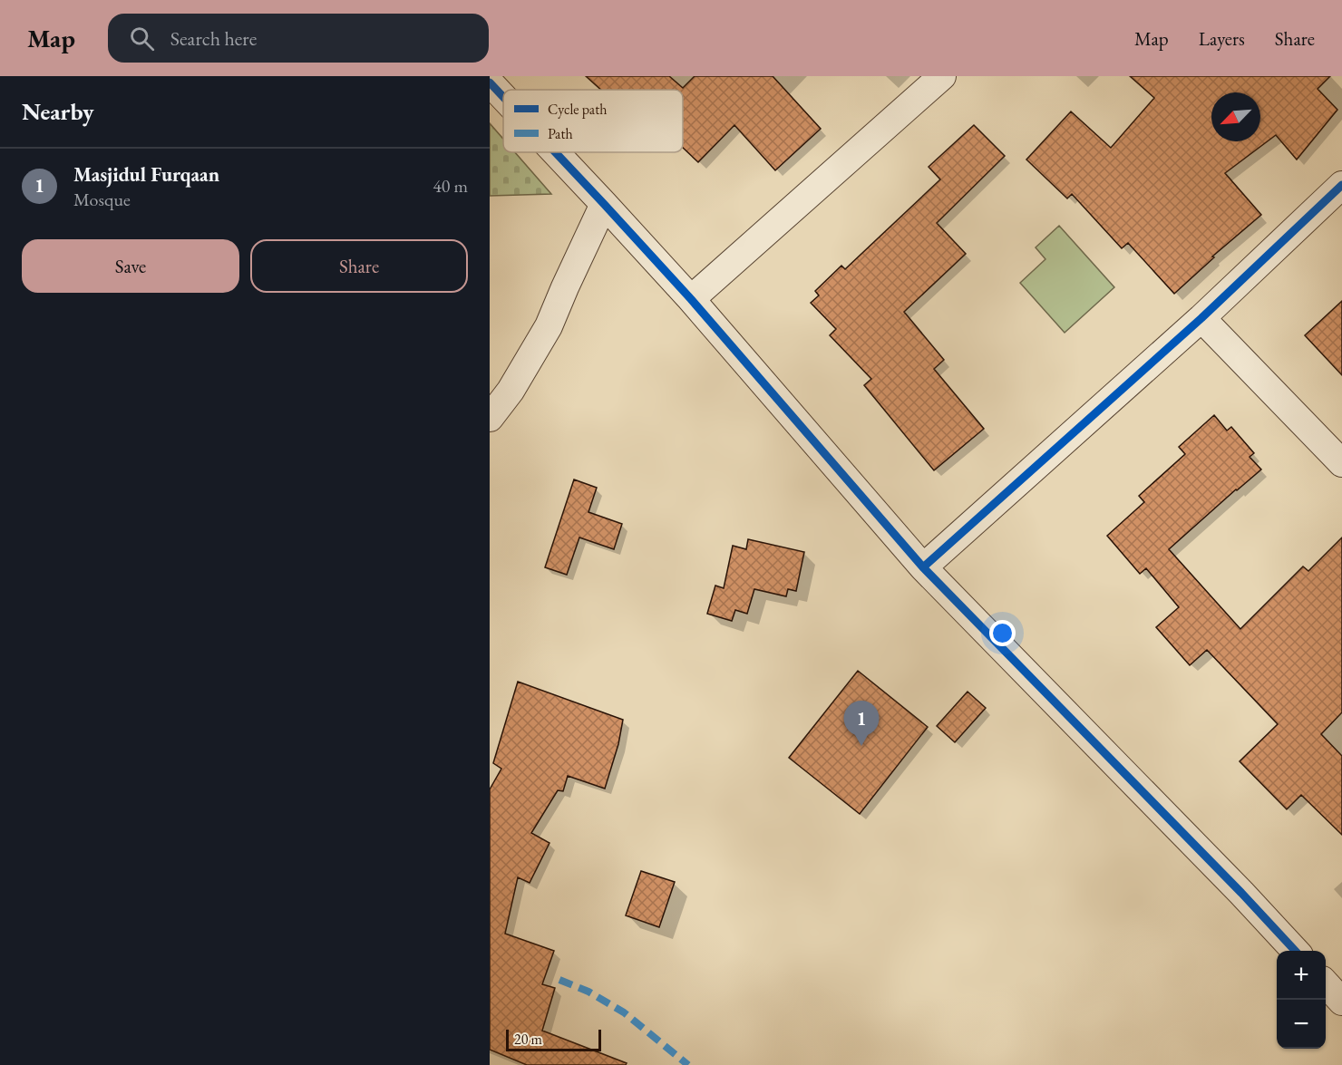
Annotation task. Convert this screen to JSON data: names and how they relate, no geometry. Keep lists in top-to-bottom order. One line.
{"legend":["Cycle path","Path"],"scale_bar":"20 m","north":"bottom left","page":{"header":"Map","search":"Search here","nav":["Map","Layers","Share"],"heading":"Nearby","list":[{"mark":"1","name":"Masjidul Furqaan","note":"Mosque","value":"40 m"}],"buttons":["Save","Share"],"pins":"1","map_buttons":["+","−"],"scale":"20 m"}}
